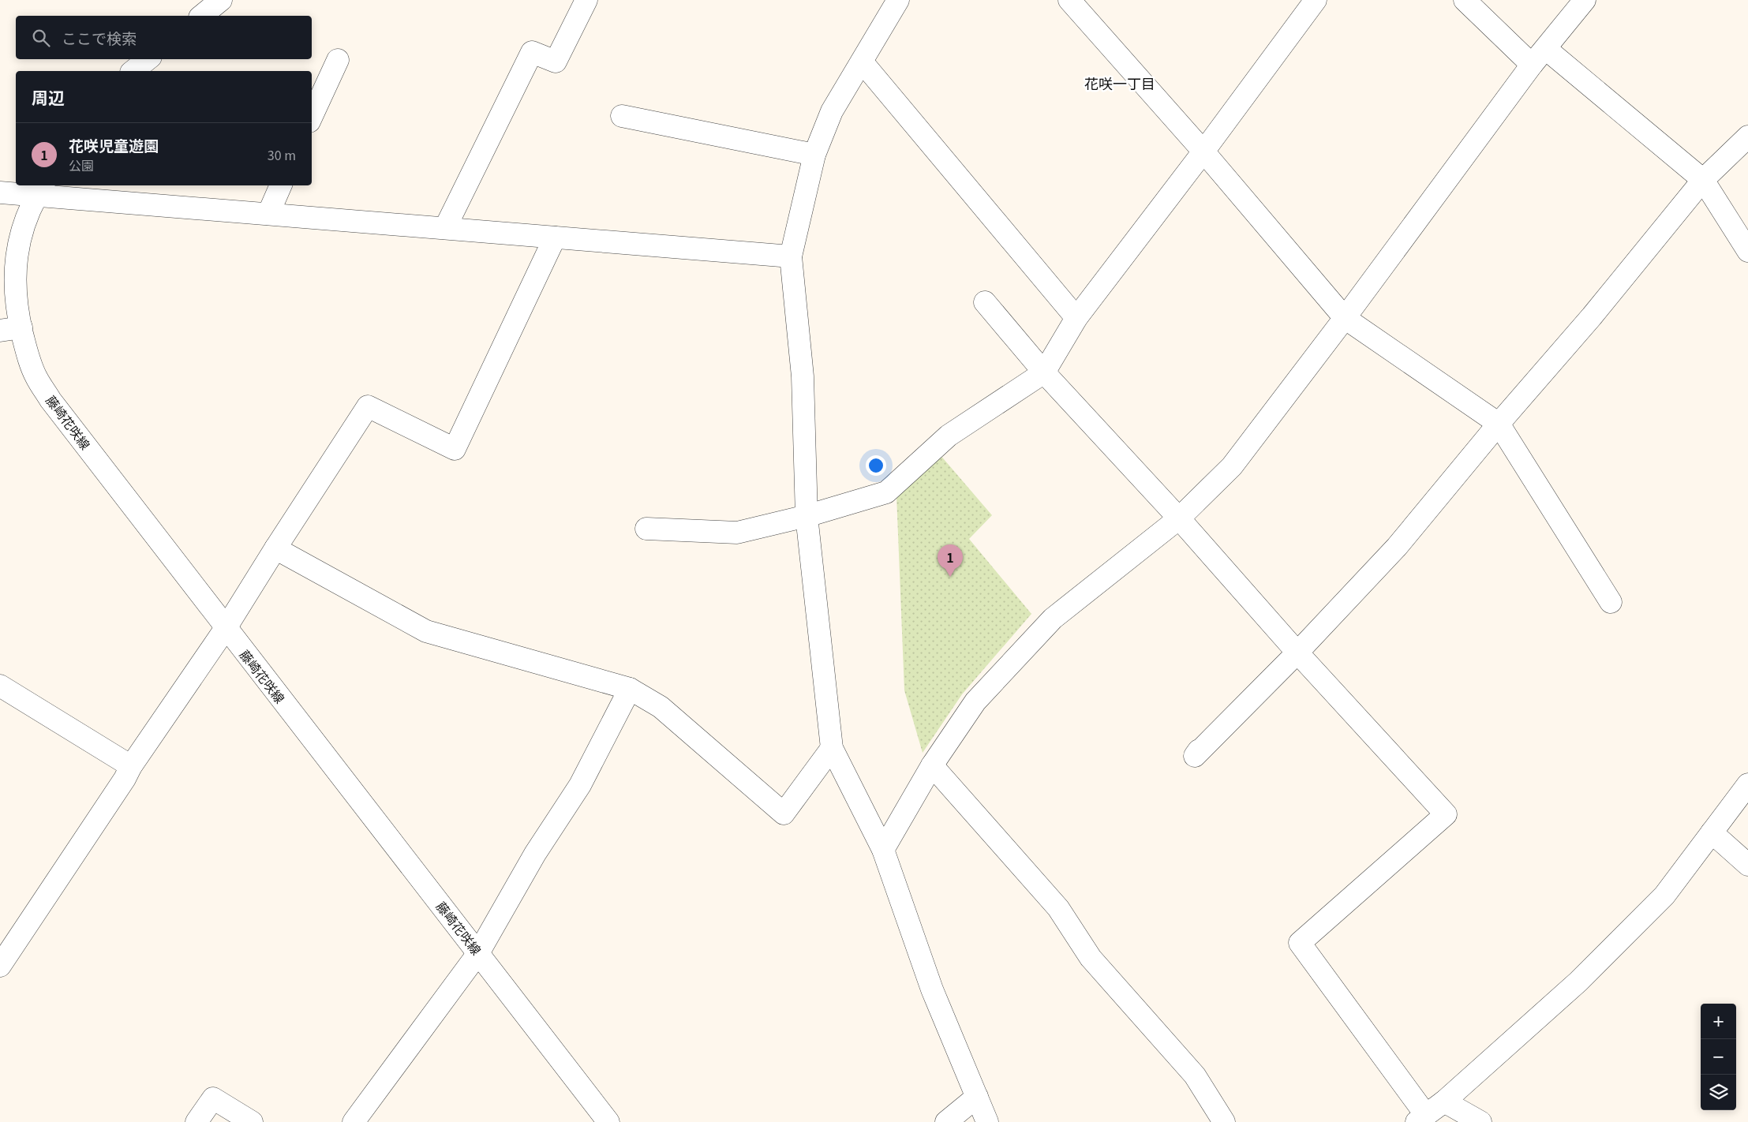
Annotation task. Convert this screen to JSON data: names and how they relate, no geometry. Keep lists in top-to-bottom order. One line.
{"streets":{"street":["藤崎花咲線"]},"districts":["花咲一丁目"],"page":{"search":"ここで検索","heading":"周辺","list":[{"mark":"1","name":"花咲児童遊園","note":"公園","value":"30 m"}],"pins":"1","map_buttons":["+","−"]}}
